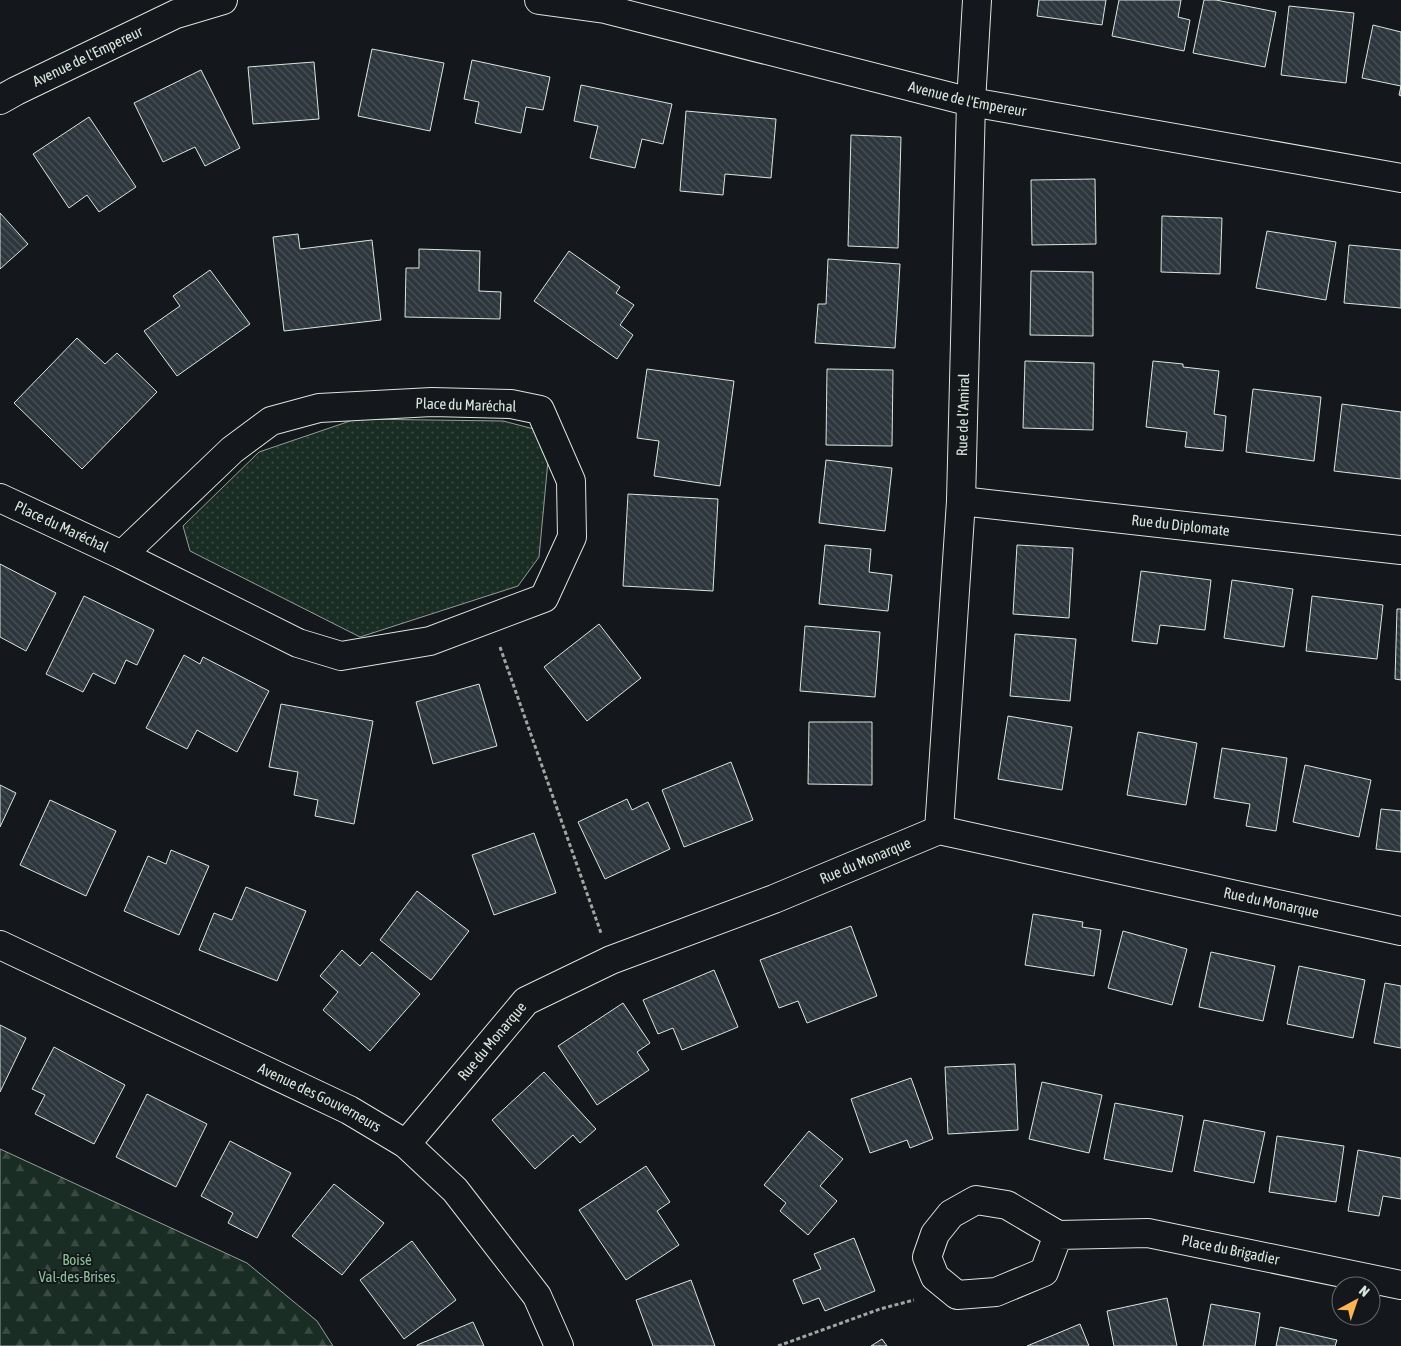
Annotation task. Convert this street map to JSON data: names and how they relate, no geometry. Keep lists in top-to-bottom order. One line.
{"streets":{"street":["Avenue de l'Empereur","Place du Maréchal","Rue de l'Amiral","Rue du Diplomate","Rue du Monarque","Avenue des Gouverneurs","Place du Brigadier"]},"crossings":[["Avenue de l'Empereur","Rue de l'Amiral"],["Rue de l'Amiral","Rue du Diplomate"],["Rue de l'Amiral","Rue du Monarque"],["Rue du Monarque","Avenue des Gouverneurs"]],"parks":["Boisé Val-des-Brises"],"north":"top right"}
